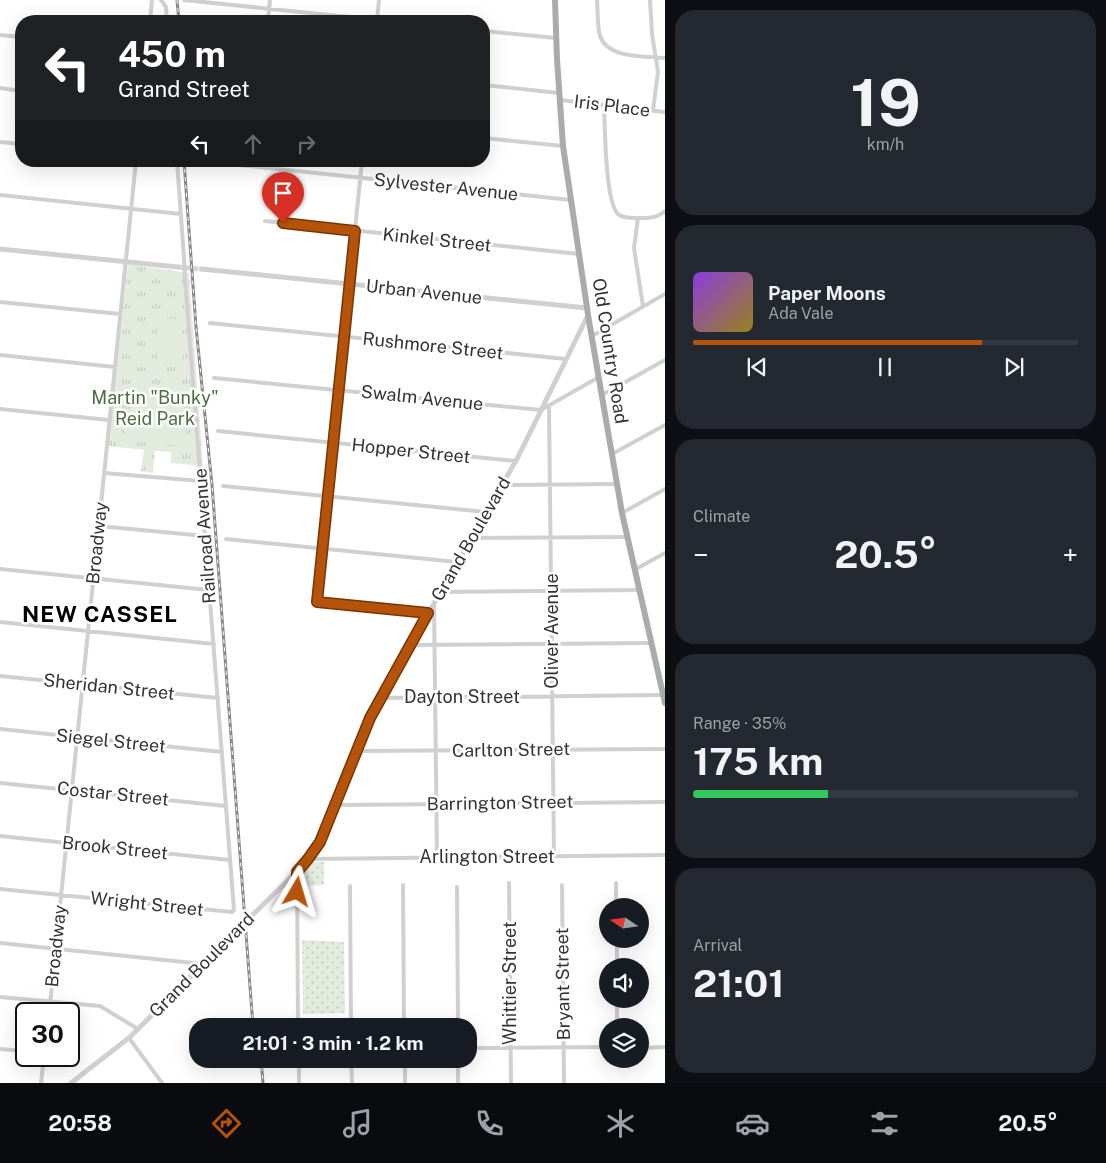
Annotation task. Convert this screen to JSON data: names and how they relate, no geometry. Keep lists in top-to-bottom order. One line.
{"streets":{"main road":["Old Country Road"],"street":["Iris Place","Sylvester Avenue","Kinkel Street","Urban Avenue","Rushmore Street","Swalm Avenue","Hopper Street","Railroad Avenue","Grand Boulevard","Broadway","Oliver Avenue","Sheridan Street","Dayton Street","Siegel Street","Carlton Street","Costar Street","Barrington Street","Brook Street","Arlington Street","Wright Street","Whittier Street","Bryant Street"]},"crossings":[["Iris Place","Old Country Road"],["Sylvester Avenue","Old Country Road"],["Kinkel Street","Old Country Road"],["Urban Avenue","Old Country Road"],["Urban Avenue","Grand Boulevard"],["Rushmore Street","Grand Boulevard"],["Old Country Road","Grand Boulevard"],["Old Country Road","Dayton Street"],["Swalm Avenue","Grand Boulevard"],["Hopper Street","Grand Boulevard"],["Railroad Avenue","Sheridan Street"],["Railroad Avenue","Siegel Street"],["Railroad Avenue","Costar Street"],["Railroad Avenue","Brook Street"],["Railroad Avenue","Wright Street"],["Grand Boulevard","Dayton Street"],["Grand Boulevard","Carlton Street"],["Grand Boulevard","Barrington Street"],["Grand Boulevard","Arlington Street"],["Broadway","Sheridan Street"],["Broadway","Siegel Street"],["Broadway","Costar Street"],["Broadway","Brook Street"],["Broadway","Wright Street"],["Oliver Avenue","Dayton Street"],["Oliver Avenue","Carlton Street"],["Oliver Avenue","Barrington Street"],["Oliver Avenue","Arlington Street"]],"districts":["NEW CASSEL"],"parks":["Martin \"Bunky\" Reid Park"],"north":"left","page":{"tile":[["19","km/h"],"Climate",["Range · 35%","175 km"],["Arrival","21:01"]],"turn":["450 m","Grand Street"],"song":["Paper Moons","Ada Vale"],"heat":["−","20.5°","+"],"limit":"30","trip":"21:01 · 3 min · 1.2 km","tabs":["20:58","20.5°"]}}
